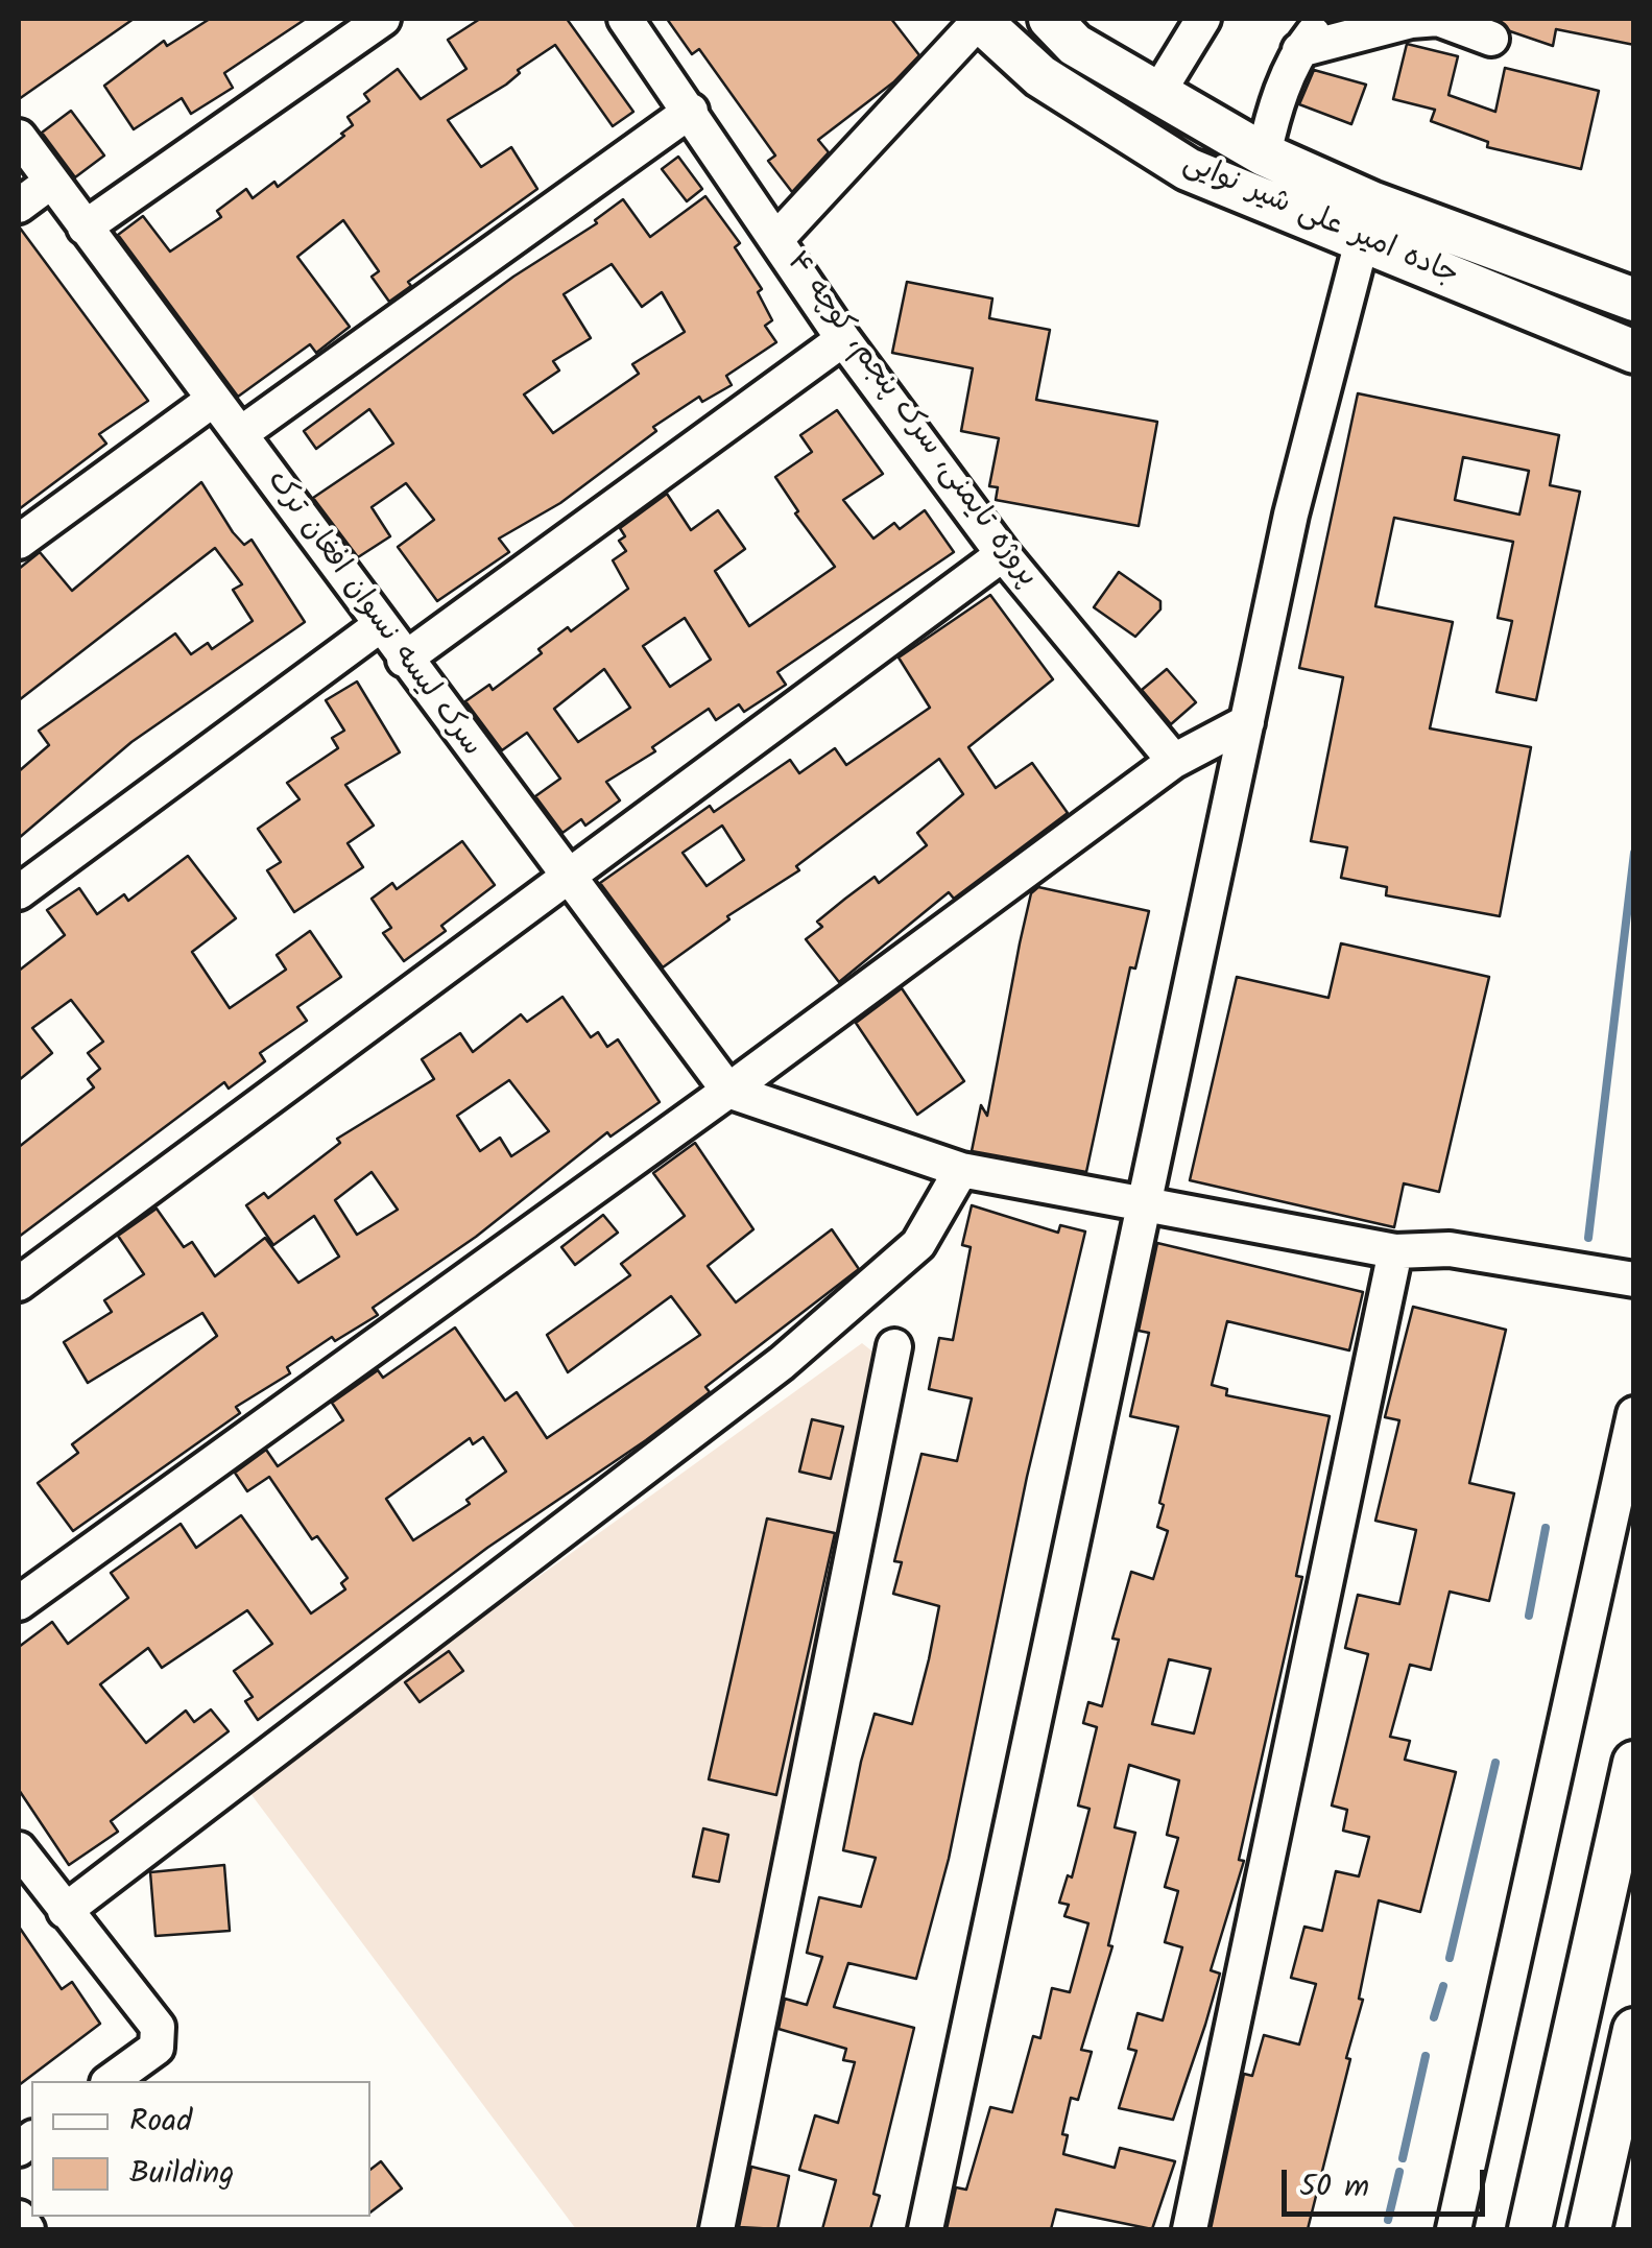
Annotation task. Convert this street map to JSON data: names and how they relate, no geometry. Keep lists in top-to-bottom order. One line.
{"streets":{"main road":["جاده امیر علی شیر نوایی"],"street":["پروژه تایمنی، سرک پنجم، کوچه ۴","سرک لیسه نسوان افغان‌ ترک"]},"legend":["Road","Building"],"scale_bar":"50 m"}
